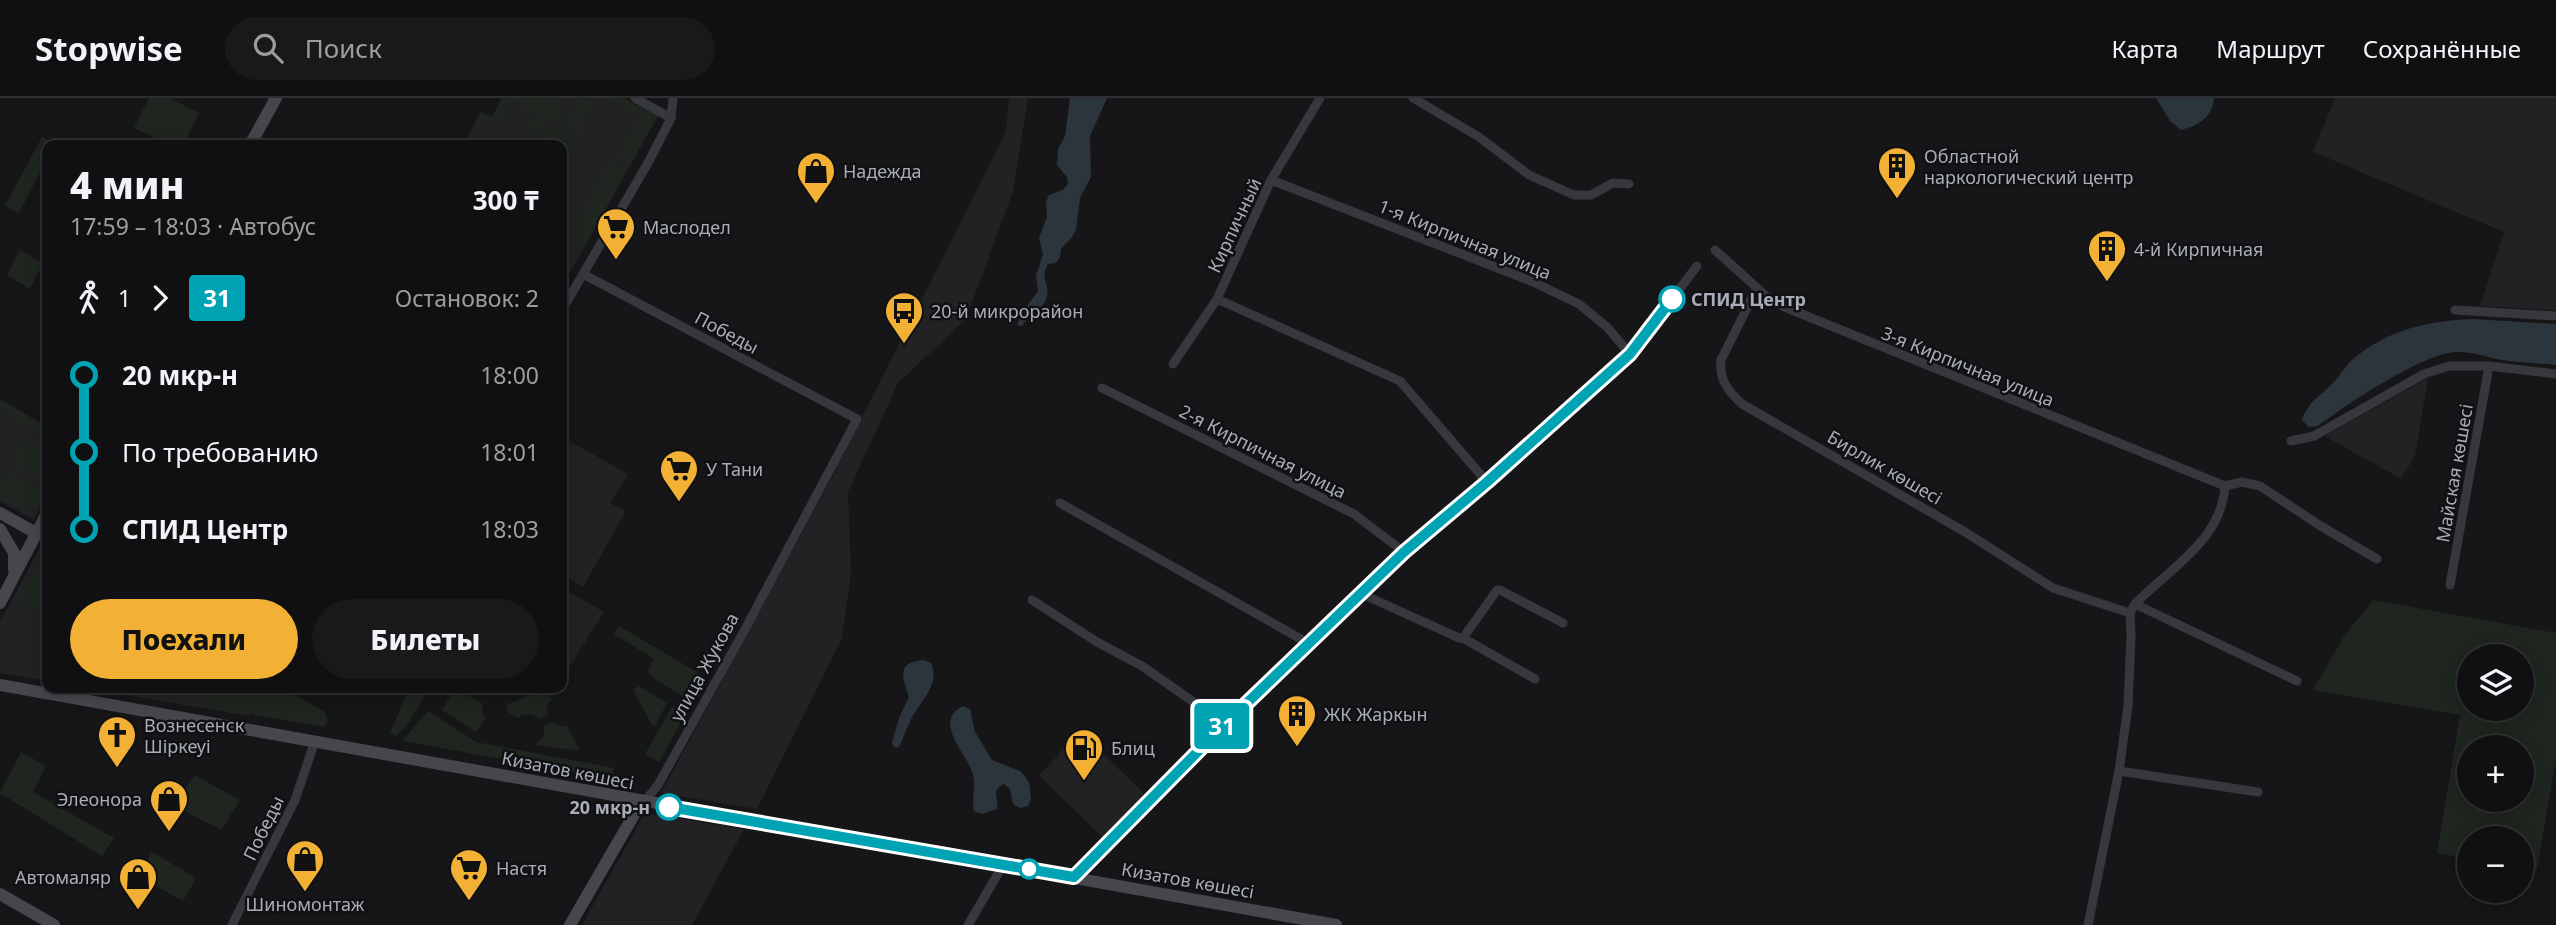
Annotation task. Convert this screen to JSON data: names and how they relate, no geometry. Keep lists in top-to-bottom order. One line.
{"streets":{"main road":["улица Жукова","Кизатов көшесі"],"street":["Кирпичный","1-я Кирпичная улица","Победы","3-я Кирпичная улица","2-я Кирпичная улица","Бирлик көшесі","Майская көшесі"]},"crossings":[["Кирпичный","1-я Кирпичная улица"],["Победы","улица Жукова"],["Победы","Кизатов көшесі"],["3-я Кирпичная улица","Бирлик көшесі"],["улица Жукова","Кизатов көшесі"]],"places":{"building":["Областной наркологический центр","4-й Кирпичная","ЖК Жаркын"],"shop":["Надежда","Элеонора","Шиномонтаж","Автомаляр"],"supermarket":["Маслодел","У Тани","Настя"],"other":["СПИД Центр","20 мкр-н"],"bus stop":["20-й микрорайон"],"church":["Вознесенск Шіркеуі"],"fuel station":["Блиц"]},"lines":["bus line 31"],"page":{"header":"Stopwise","search":"Поиск","nav":["Карта","Маршрут","Сохранённые"],"on_map":"31","heading":["4 мин","17:59 – 18:03 · Автобус","300 ₸"],"legs":["1","31","Остановок: 2"],"list":[{"name":"20 мкр-н","value":"18:00"},{"name":"По требованию","value":"18:01"},{"name":"СПИД Центр","value":"18:03"}],"buttons":["Поехали","Билеты"],"map_buttons":["+","−"]}}
